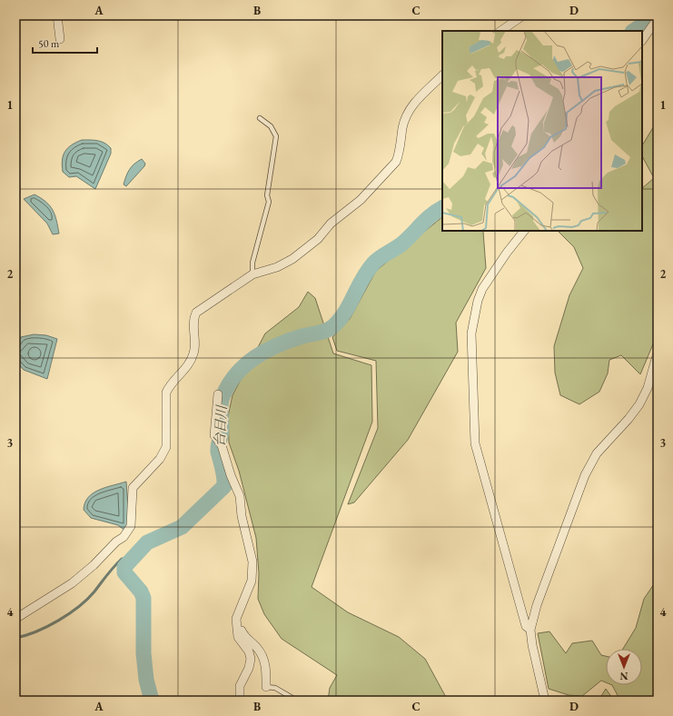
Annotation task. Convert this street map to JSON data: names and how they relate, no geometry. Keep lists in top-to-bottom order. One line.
{"water":["台目川"],"scale_bar":"50 m","north":"bottom","grid":{"columns":["A","B","C","D"],"rows":["1","2","3","4"]}}
